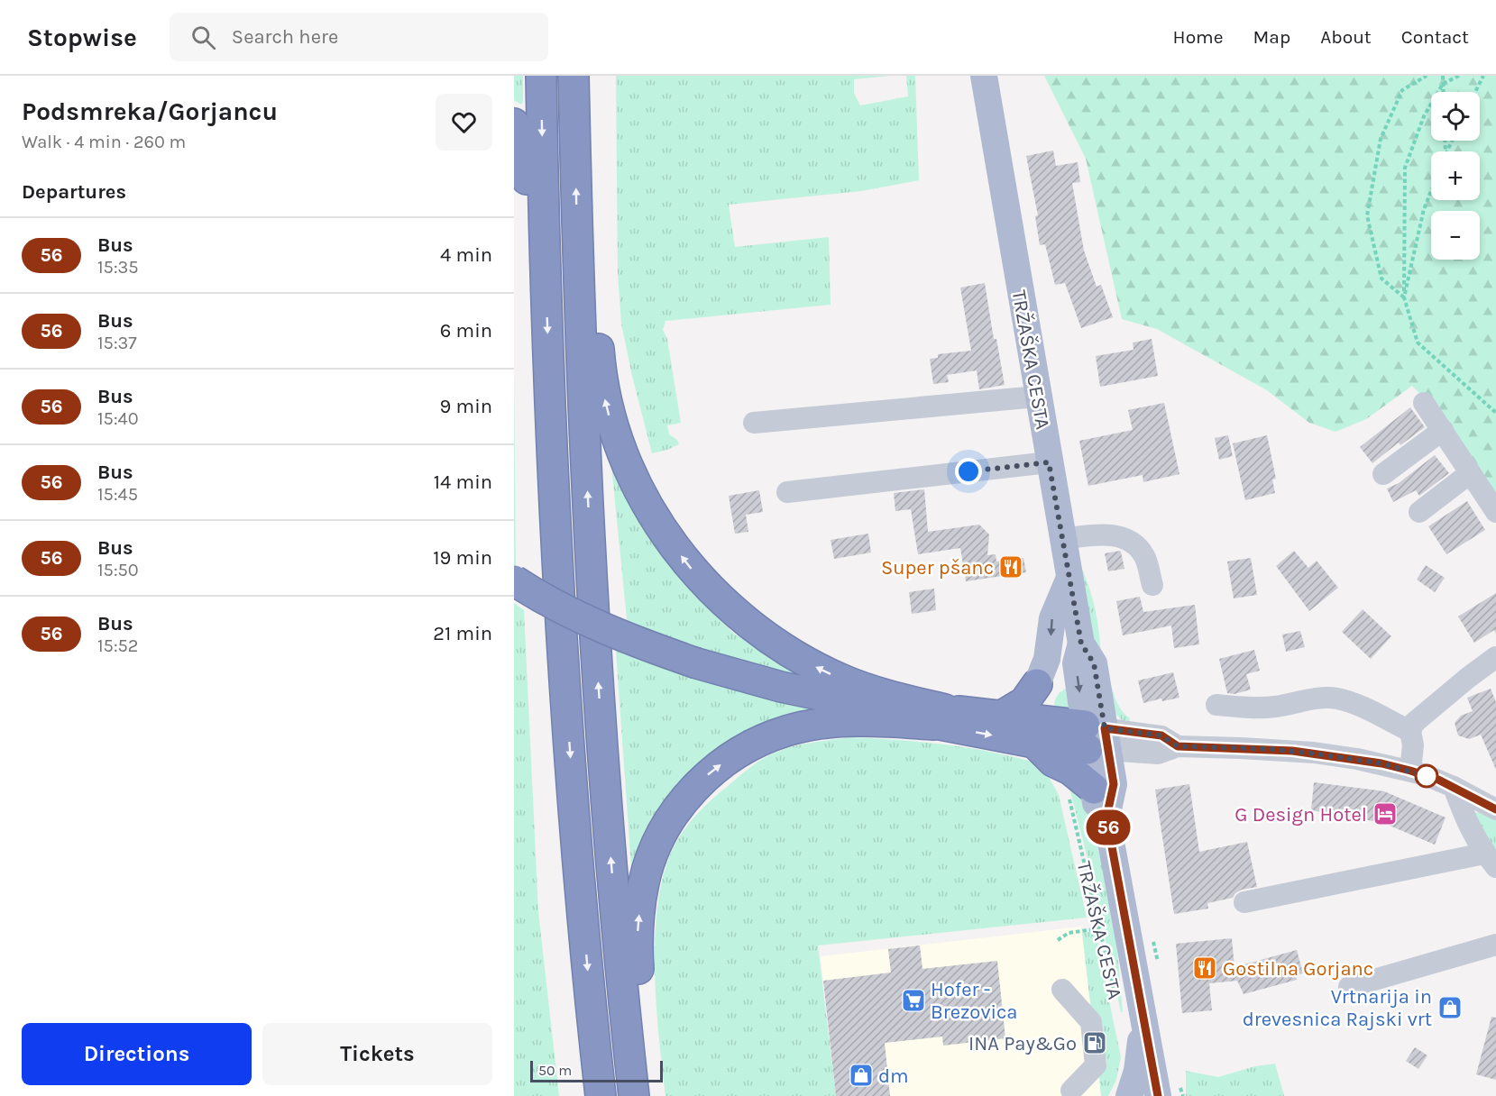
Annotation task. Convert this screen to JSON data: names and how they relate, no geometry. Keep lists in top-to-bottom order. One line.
{"streets":{"main road":["TRŽAŠKA CESTA"]},"places":{"restaurant":["Super pšanc","Gostilna Gorjanc"],"hotel":["G Design Hotel"],"supermarket":["Hofer - Brezovica"],"shop":["Vrtnarija in drevesnica Rajski vrt","dm"],"fuel station":["INA Pay&Go"]},"lines":["bus line 56"],"scale_bar":"50 m","page":{"header":"Stopwise","search":"Search here","nav":["Home","Map","About","Contact"],"heading":[["Podsmreka/Gorjancu","Walk · 4 min · 260 m"],"Departures"],"on_map":"56","map_buttons":["+","−"],"list":[{"mark":"56","name":"Bus","note":"15:35","value":"4 min"},{"mark":"56","name":"Bus","note":"15:37","value":"6 min"},{"mark":"56","name":"Bus","note":"15:40","value":"9 min"},{"mark":"56","name":"Bus","note":"15:45","value":"14 min"},{"mark":"56","name":"Bus","note":"15:50","value":"19 min"},{"mark":"56","name":"Bus","note":"15:52","value":"21 min"}],"buttons":["Directions","Tickets"],"scale":"50 m"}}
